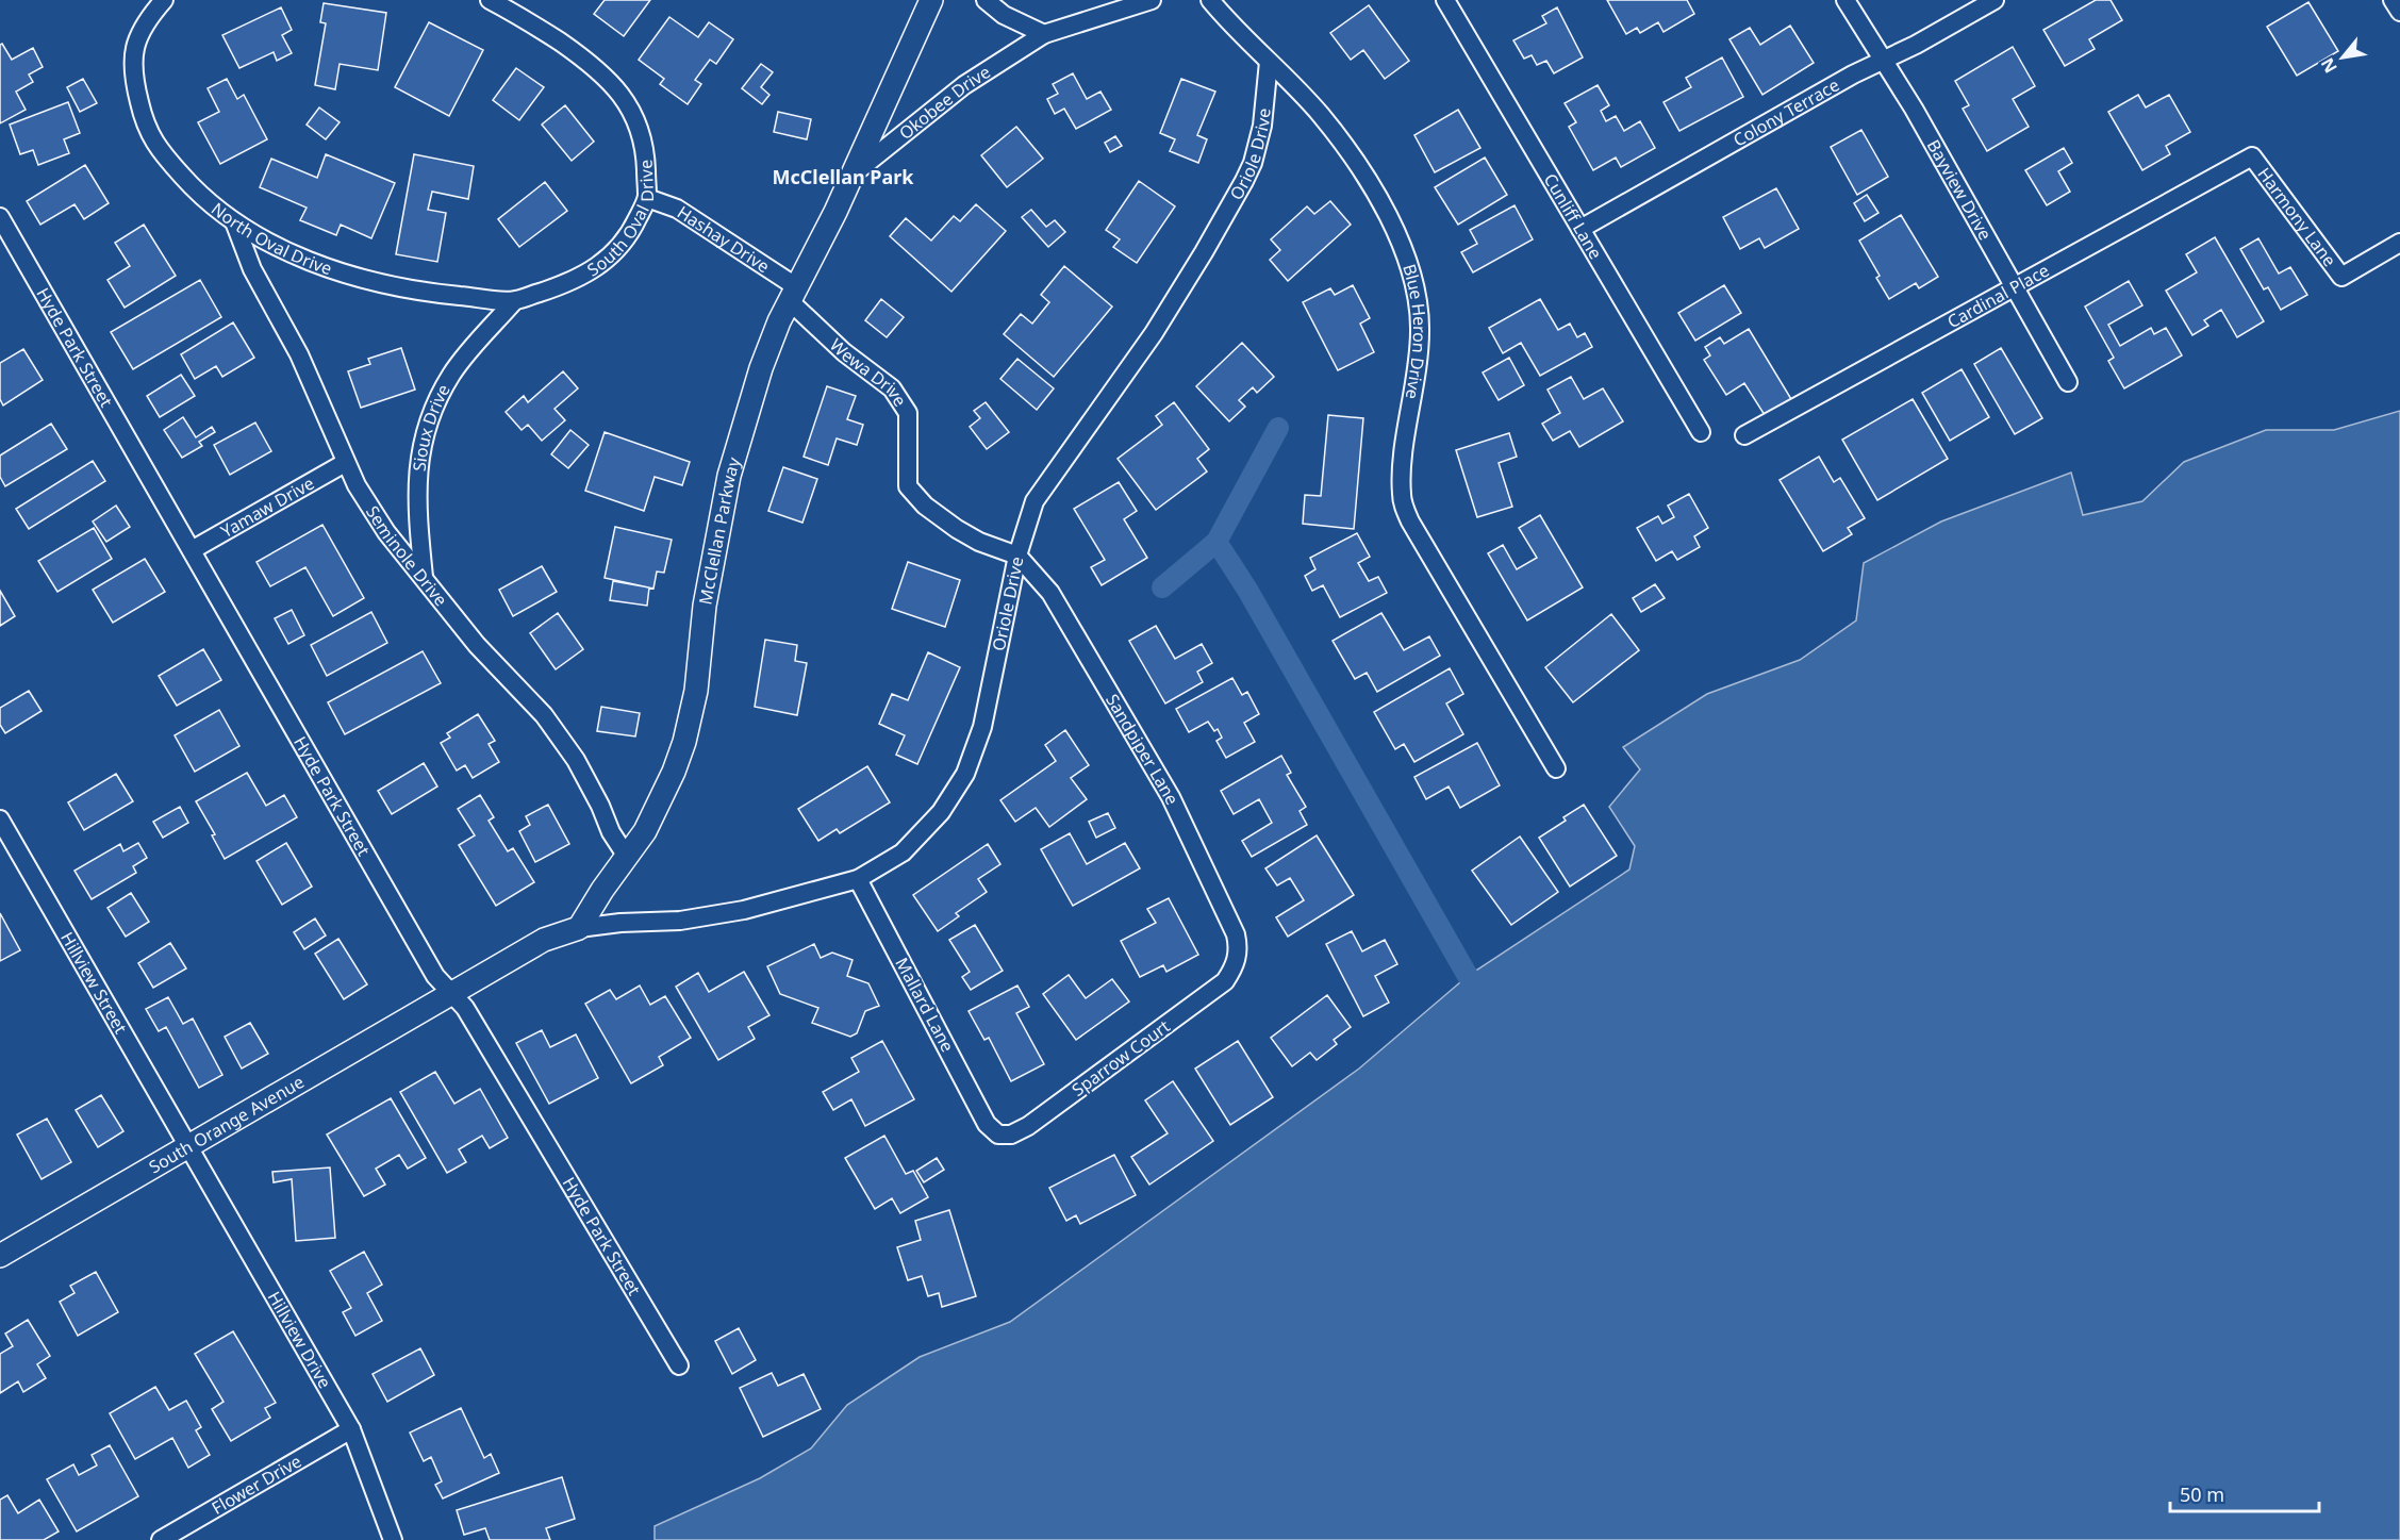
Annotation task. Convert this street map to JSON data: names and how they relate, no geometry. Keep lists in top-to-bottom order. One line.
{"streets":{"street":["Okobee Drive","Colony Terrace","Oriole Drive","Bayview Drive","South Oval Drive","Cunliff Lane","Harmony Lane","North Oval Drive","Hashay Drive","Cardinal Place","Blue Heron Drive","Hyde Park Street","Wewa Drive","Sioux Drive","Yamaw Drive","McClellan Parkway","Seminole Drive","Sandpiper Lane","Hillview Street","Mallard Lane","Sparrow Court","South Orange Avenue","Hillview Drive","Flower Drive"]},"crossings":[["Okobee Drive","McClellan Parkway"],["Colony Terrace","Bayview Drive"],["Colony Terrace","Cunliff Lane"],["Oriole Drive","Blue Heron Drive"],["Oriole Drive","Wewa Drive"],["Oriole Drive","McClellan Parkway"],["Oriole Drive","Sandpiper Lane"],["Oriole Drive","Mallard Lane"],["Bayview Drive","Cardinal Place"],["South Oval Drive","North Oval Drive"],["South Oval Drive","Hashay Drive"],["South Oval Drive","Sioux Drive"],["Harmony Lane","Cardinal Place"],["North Oval Drive","Sioux Drive"],["North Oval Drive","Seminole Drive"],["Hashay Drive","Wewa Drive"],["Hashay Drive","McClellan Parkway"],["Hyde Park Street","Yamaw Drive"],["Hyde Park Street","South Orange Avenue"],["Wewa Drive","McClellan Parkway"],["Wewa Drive","Sandpiper Lane"],["Sioux Drive","Seminole Drive"],["Yamaw Drive","Seminole Drive"],["McClellan Parkway","Seminole Drive"],["Sandpiper Lane","Sparrow Court"],["Hillview Street","South Orange Avenue"],["Hillview Street","Hillview Drive"],["Mallard Lane","Sparrow Court"],["South Orange Avenue","Hillview Drive"],["Hillview Drive","Flower Drive"]],"districts":["McClellan Park"],"scale_bar":"50 m","north":"bottom left"}
